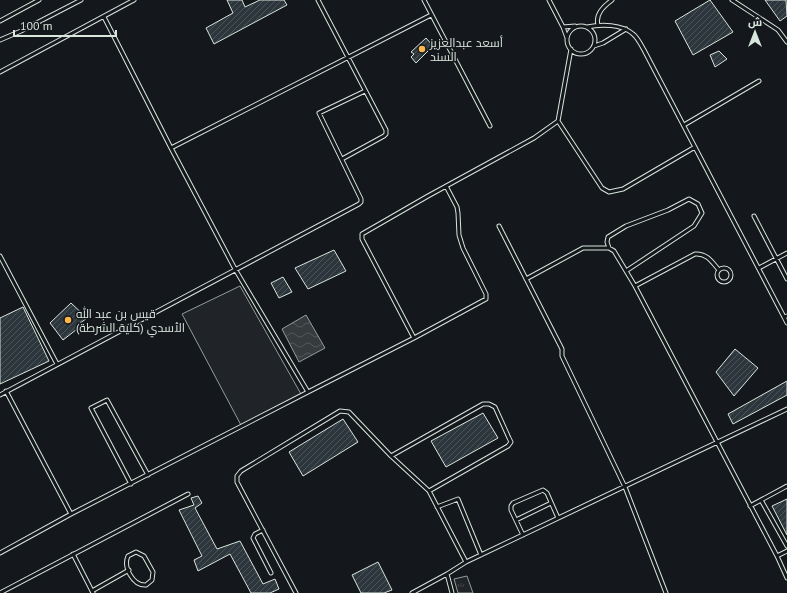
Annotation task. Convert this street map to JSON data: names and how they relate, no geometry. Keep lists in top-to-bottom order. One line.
{"places":["أسعد عبدالعزيز السند","قيس بن عبد الله الأسدي (كلية الشرطة)"],"scale_bar":"100 m","north":"top"}
